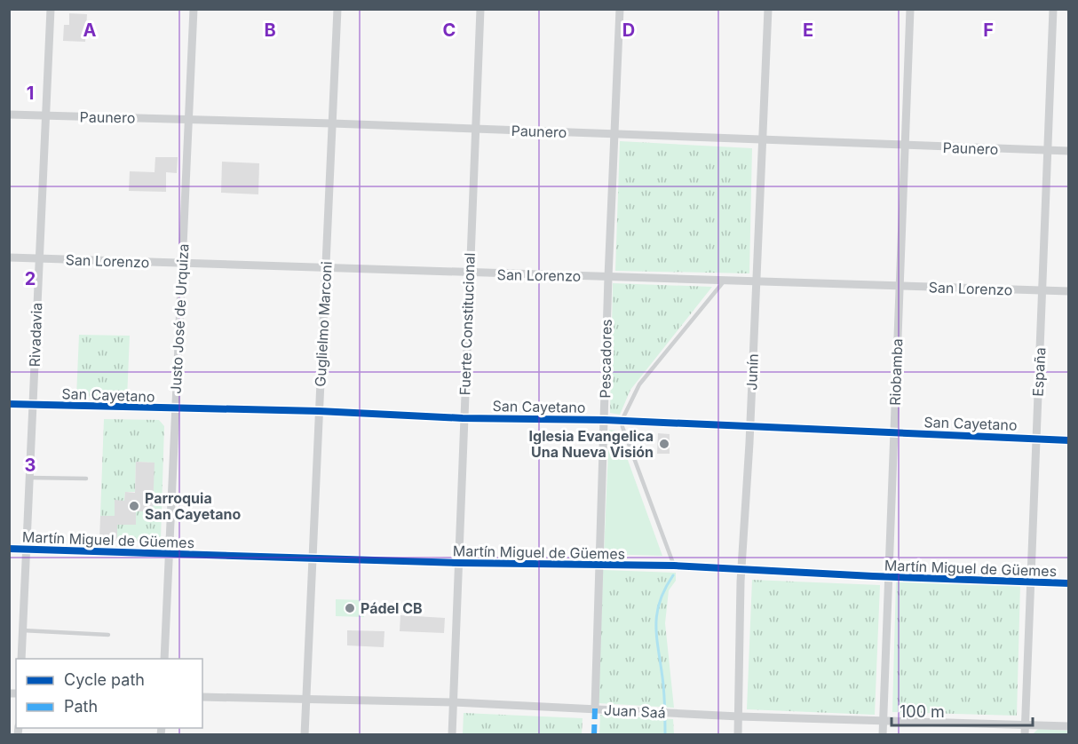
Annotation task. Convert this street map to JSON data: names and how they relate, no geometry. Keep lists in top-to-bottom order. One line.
{"streets":{"street":["Paunero","San Lorenzo","Justo José de Urquiza","Guglielmo Marconi","Fuerte Constitucional","Rivadavia","Pescadores","Junín","Riobamba","España","San Cayetano","Martín Miguel de Güemes","Juan Saá"]},"crossings":[["Paunero","Justo José de Urquiza"],["Paunero","Guglielmo Marconi"],["Paunero","Fuerte Constitucional"],["Paunero","Rivadavia"],["Paunero","Pescadores"],["Paunero","Junín"],["Paunero","Riobamba"],["Paunero","España"],["San Lorenzo","Justo José de Urquiza"],["San Lorenzo","Guglielmo Marconi"],["San Lorenzo","Fuerte Constitucional"],["San Lorenzo","Rivadavia"],["San Lorenzo","Pescadores"],["San Lorenzo","Junín"],["San Lorenzo","Riobamba"],["San Lorenzo","España"],["Justo José de Urquiza","San Cayetano"],["Justo José de Urquiza","Martín Miguel de Güemes"],["Guglielmo Marconi","San Cayetano"],["Guglielmo Marconi","Martín Miguel de Güemes"],["Guglielmo Marconi","Juan Saá"],["Fuerte Constitucional","San Cayetano"],["Fuerte Constitucional","Martín Miguel de Güemes"],["Fuerte Constitucional","Juan Saá"],["Rivadavia","San Cayetano"],["Rivadavia","Martín Miguel de Güemes"],["Pescadores","San Cayetano"],["Pescadores","Martín Miguel de Güemes"],["Pescadores","Juan Saá"],["Junín","San Cayetano"],["Junín","Martín Miguel de Güemes"],["Junín","Juan Saá"],["Riobamba","San Cayetano"],["Riobamba","Martín Miguel de Güemes"],["Riobamba","Juan Saá"],["España","San Cayetano"],["España","Martín Miguel de Güemes"],["España","Juan Saá"]],"places":["Iglesia Evangelica Una Nueva Visión","Parroquia San Cayetano","Pádel CB"],"legend":["Cycle path","Path"],"scale_bar":"100 m","grid":{"columns":["A","B","C","D","E","F"],"rows":["1","2","3"]}}
